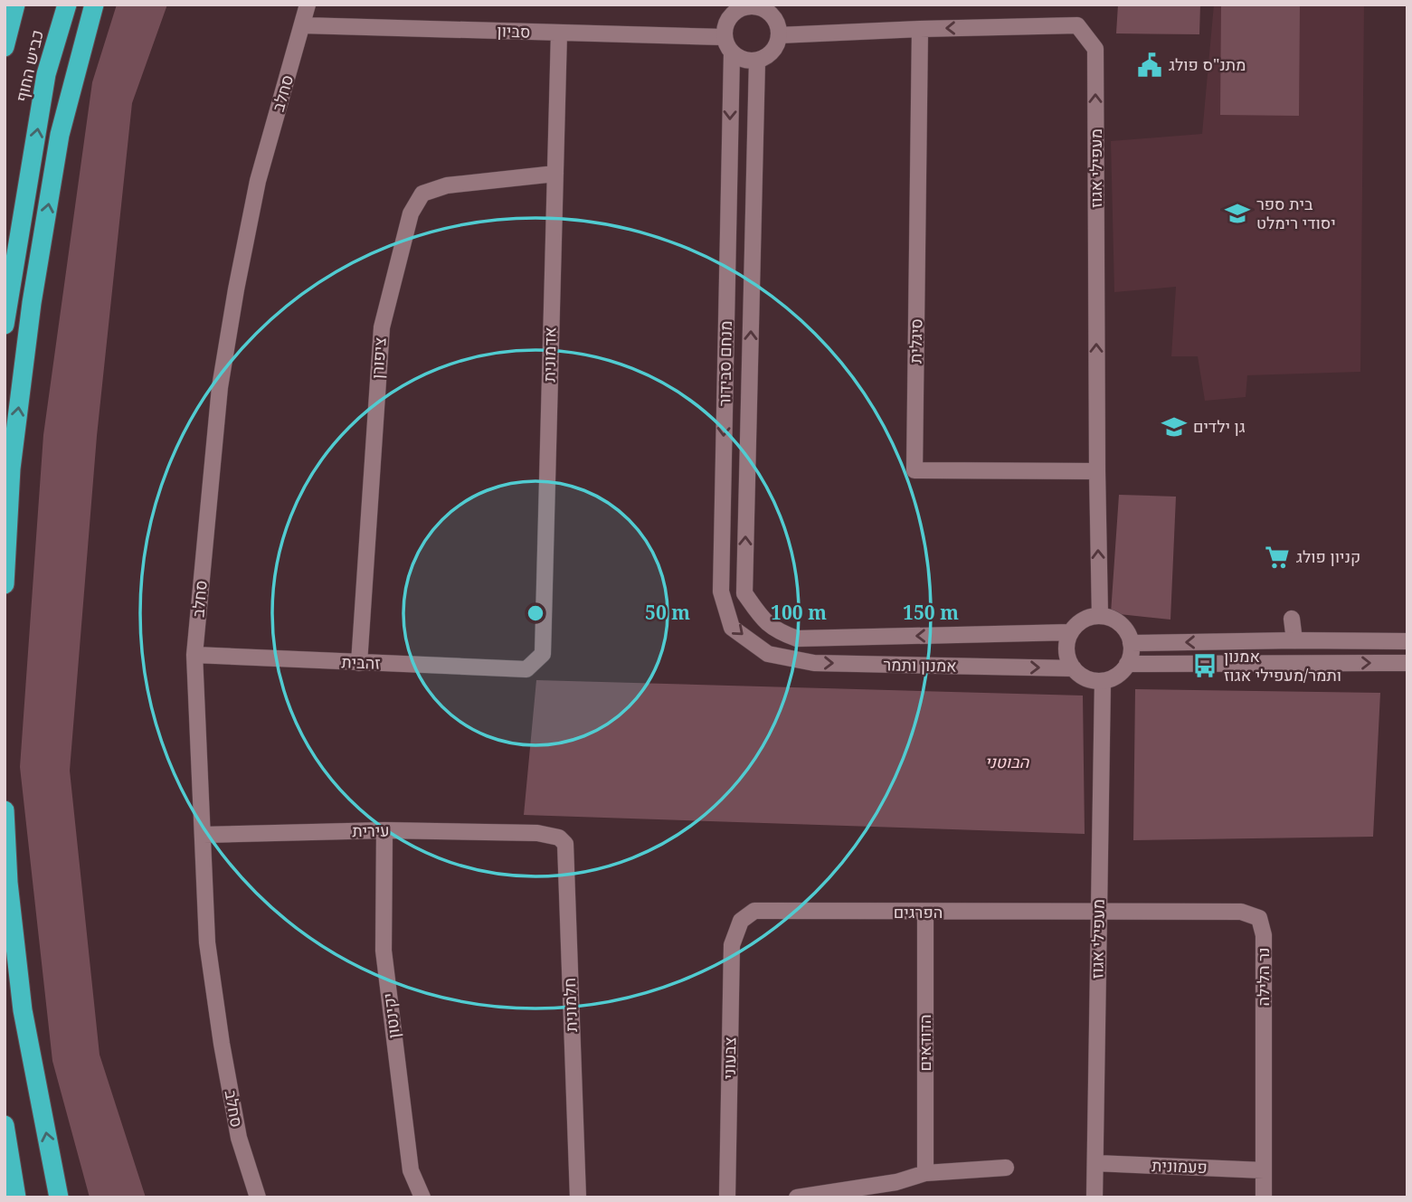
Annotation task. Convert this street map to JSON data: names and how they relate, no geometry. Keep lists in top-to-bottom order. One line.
{"streets":{"highway":["כביש החוף"],"street":["סביון","סחלב","מעפילי אגוז","סיגלית","אדמונית","ציפורן","מנחם סבידור","זהבית","אמנון ותמר","עירית","הפרגים","נר הלילה","חלמונית","יקינטון","הדודאים","צבעוני","פעמונית"]},"crossings":[["סביון","סחלב"],["סביון","מעפילי אגוז"],["סביון","אדמונית"],["סביון","מנחם סבידור"],["סחלב","זהבית"],["סחלב","עירית"],["מעפילי אגוז","סיגלית"],["מעפילי אגוז","מנחם סבידור"],["מעפילי אגוז","אמנון ותמר"],["מעפילי אגוז","הפרגים"],["מעפילי אגוז","נר הלילה"],["מעפילי אגוז","פעמונית"],["אדמונית","ציפורן"],["אדמונית","זהבית"],["ציפורן","זהבית"],["מנחם סבידור","אמנון ותמר"],["עירית","חלמונית"],["עירית","יקינטון"],["הפרגים","נר הלילה"],["הפרגים","הדודאים"],["הפרגים","צבעוני"],["נר הלילה","פעמונית"]],"one_way":["מעפילי אגוז"],"parks":["הבוטני"],"places":{"public building":["מתנ\"ס פולג"],"school or university":["בית ספר יסודי רימלט","גן ילדים"],"supermarket":["קניון פולג"],"bus stop":["אמנון ותמר/מעפילי אגוז"]},"rings":["50 m","100 m","150 m"]}
